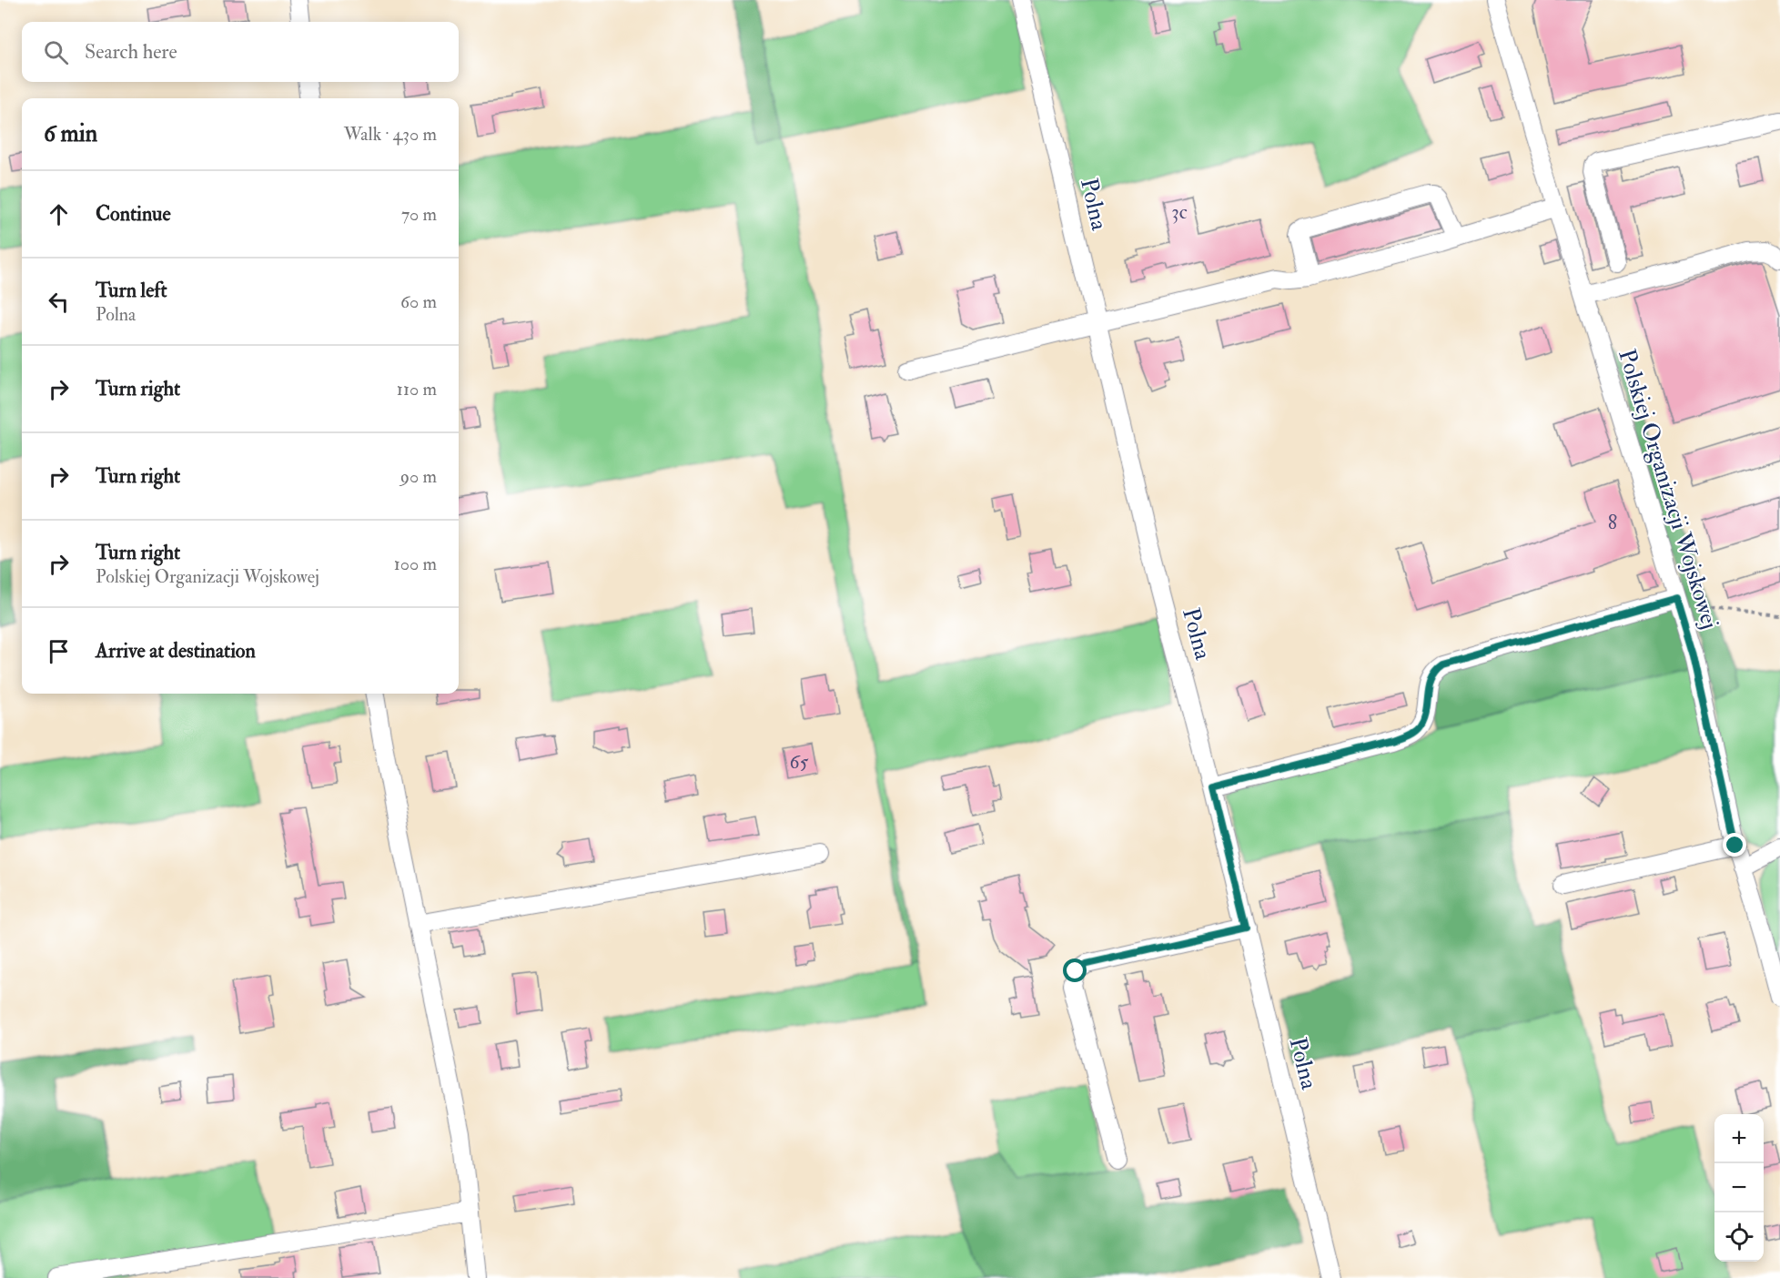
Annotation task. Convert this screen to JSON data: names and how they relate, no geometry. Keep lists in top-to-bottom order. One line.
{"streets":{"street":["Polna","Polskiej Organizacji Wojskowej"]},"house_numbers":["3c","8","65"],"page":{"search":"Search here","heading":["6 min","Walk · 430 m"],"list":[["Continue","70 m"],["Turn left","Polna","60 m"],["Turn right","110 m"],["Turn right","90 m"],["Turn right","Polskiej Organizacji Wojskowej","100 m"],"Arrive at destination"],"map_buttons":["+","−"]}}
